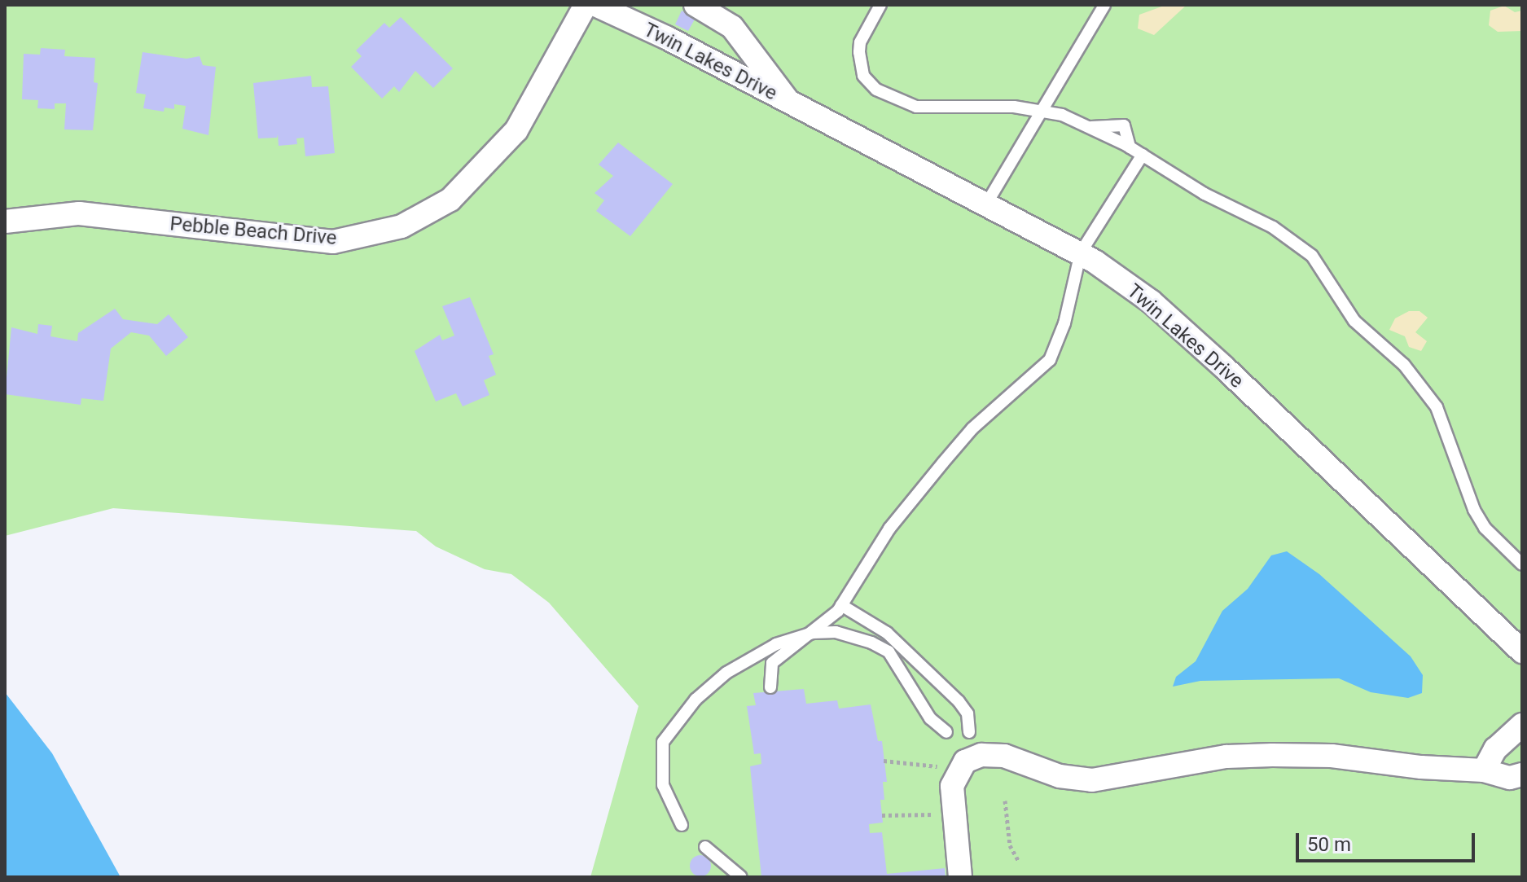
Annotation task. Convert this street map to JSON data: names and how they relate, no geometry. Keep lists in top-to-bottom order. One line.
{"streets":{"street":["Twin Lakes Drive","Pebble Beach Drive"]},"scale_bar":"50 m"}
